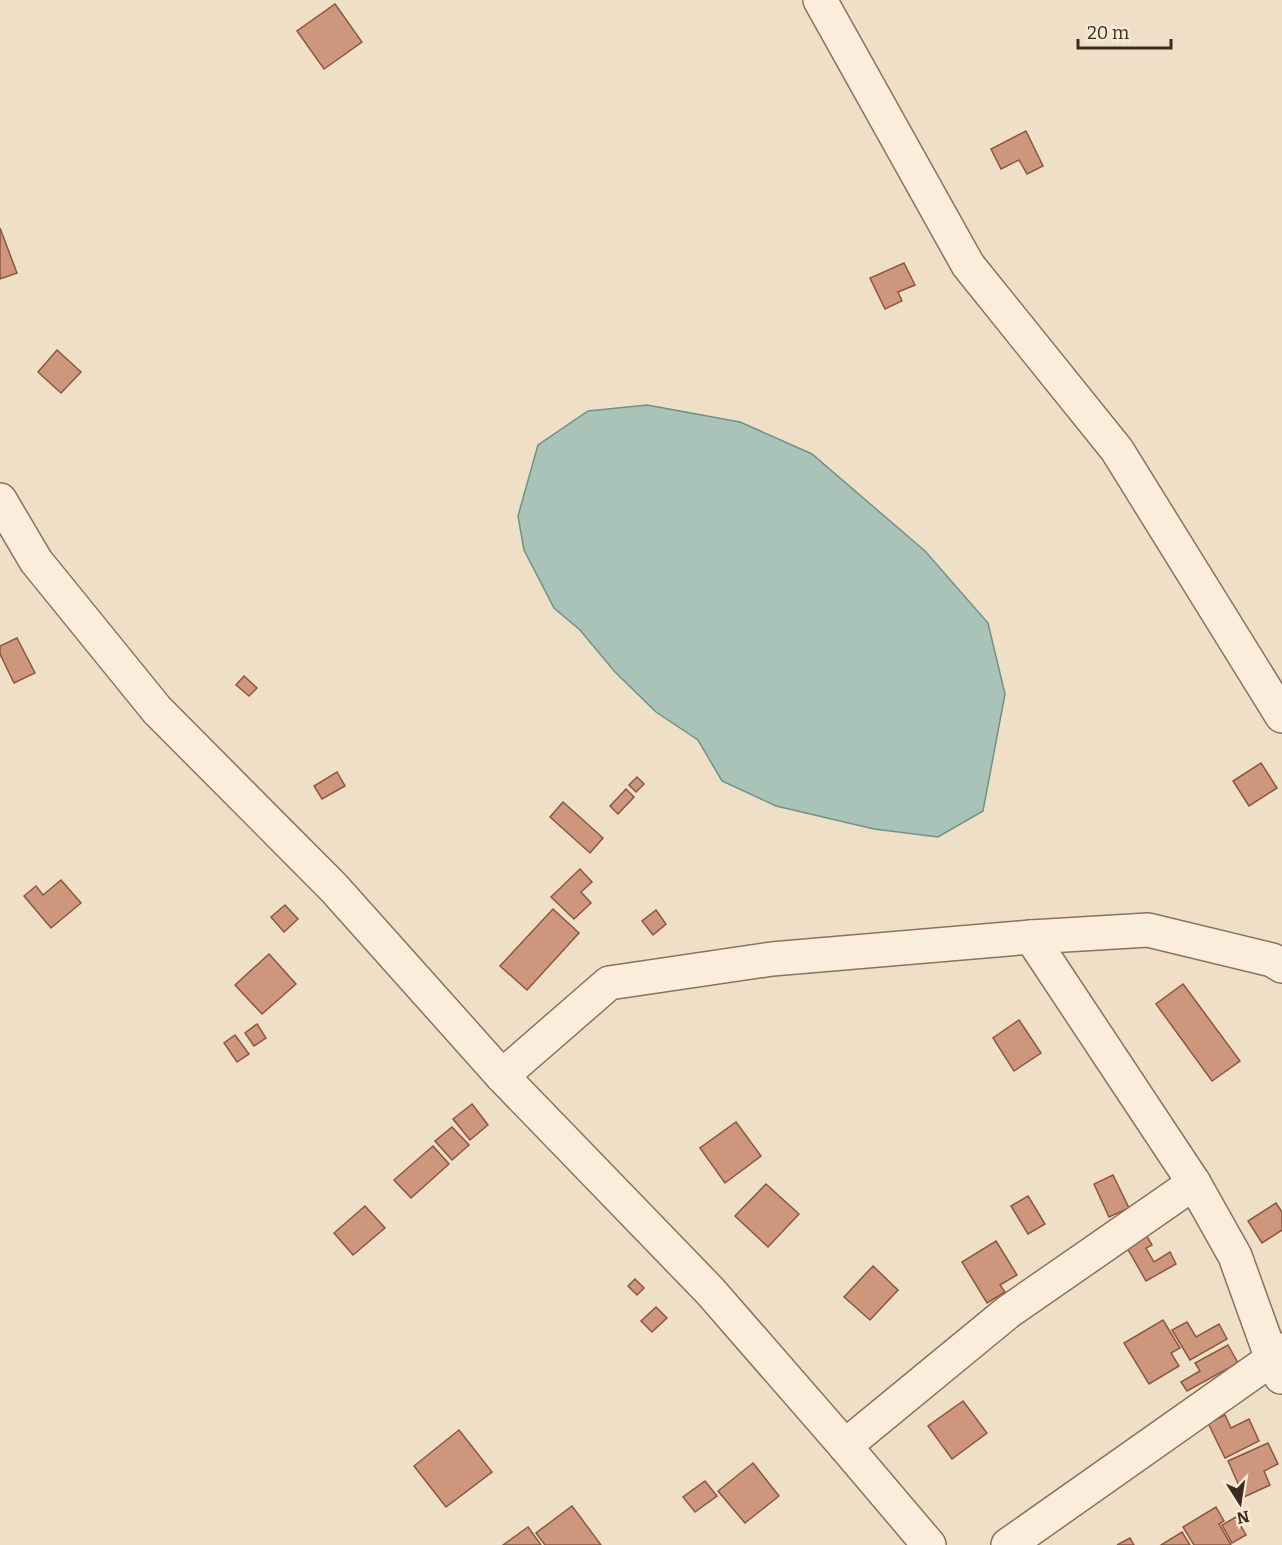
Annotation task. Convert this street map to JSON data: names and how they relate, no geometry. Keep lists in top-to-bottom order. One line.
{"scale_bar":"20 m","north":"bottom"}
